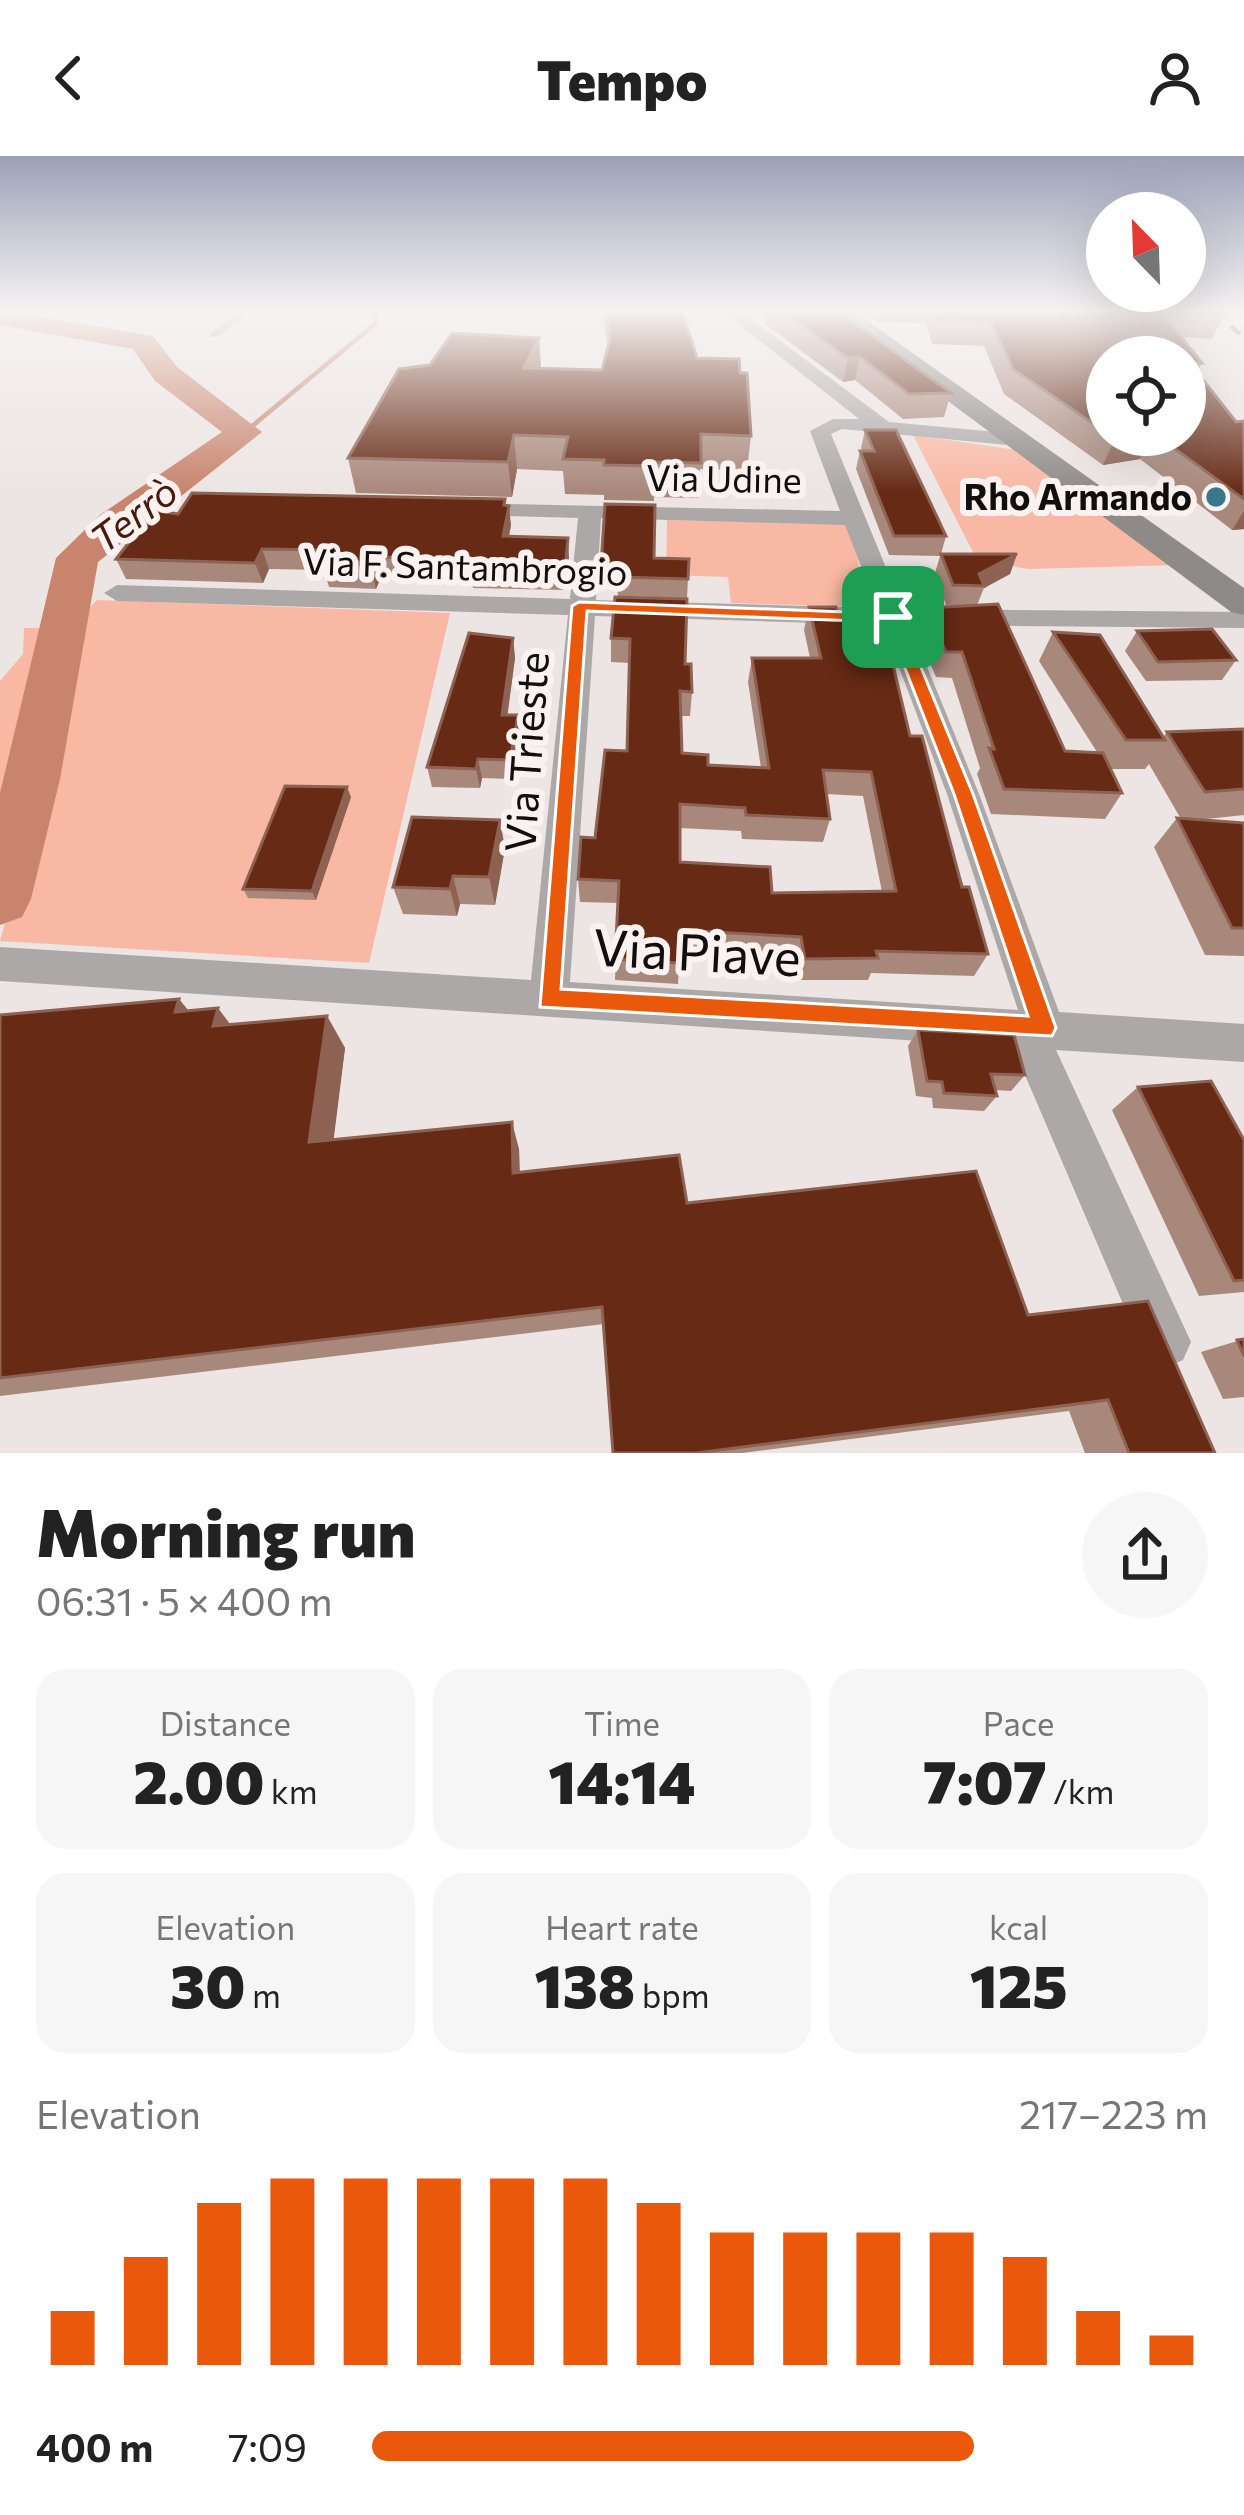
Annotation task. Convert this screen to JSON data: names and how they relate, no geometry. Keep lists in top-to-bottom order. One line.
{"streets":{"street":["Via Udine","Via F. Santambrogio","Via Trieste","Via Piave"]},"crossings":[["Via Udine","Via Trieste"],["Via F. Santambrogio","Via Trieste"],["Via Trieste","Via Piave"]],"water":["Terrò"],"places":["Rho Armando"],"north":"top left","page":{"header":"Tempo","heading":["Morning run","06:31 · 5 × 400 m"],"stats":[["Distance","2.00 km"],["Time","14:14"],["Pace","7:07 /km"],["Elevation","30 m"],["Heart rate","138 bpm"],["kcal","125"]],"chart":["Elevation","217–223 m"],"list":[{"name":"400 m","note":"7:09"}]}}
